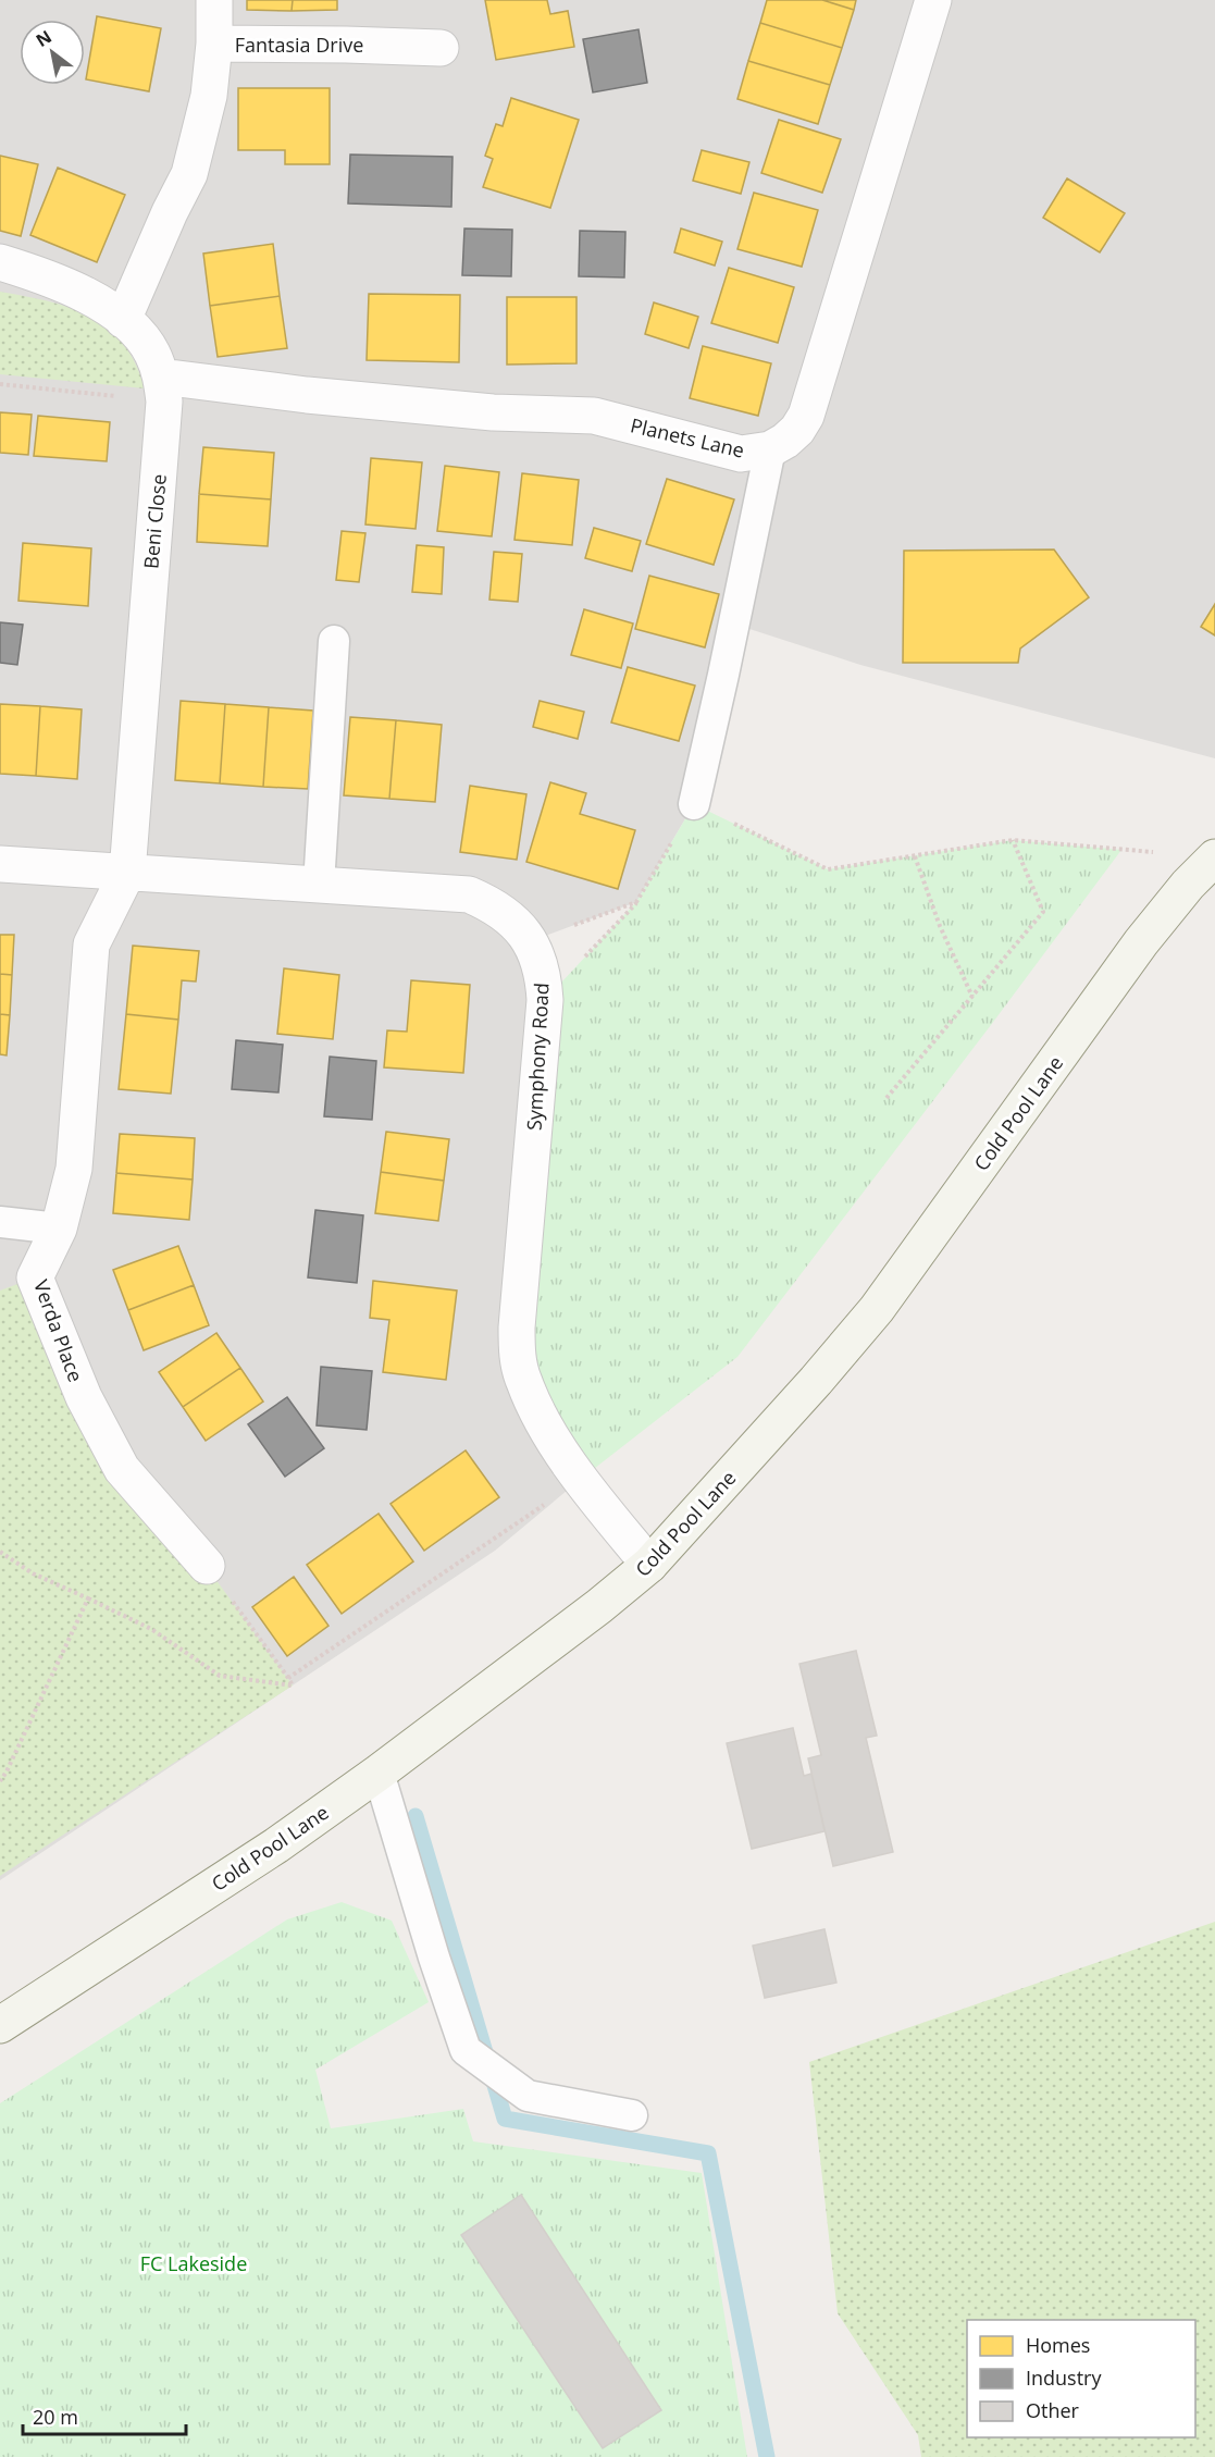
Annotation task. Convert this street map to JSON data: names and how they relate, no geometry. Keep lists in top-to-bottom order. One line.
{"streets":{"street":["Fantasia Drive","Planets Lane","Beni Close","Symphony Road","Cold Pool Lane","Verda Place"]},"crossings":[["Planets Lane","Beni Close"],["Beni Close","Symphony Road"],["Beni Close","Verda Place"],["Symphony Road","Cold Pool Lane"],["Symphony Road","Verda Place"]],"parks":["FC Lakeside"],"legend":["Homes","Industry","Other"],"scale_bar":"20 m","north":"top left"}
